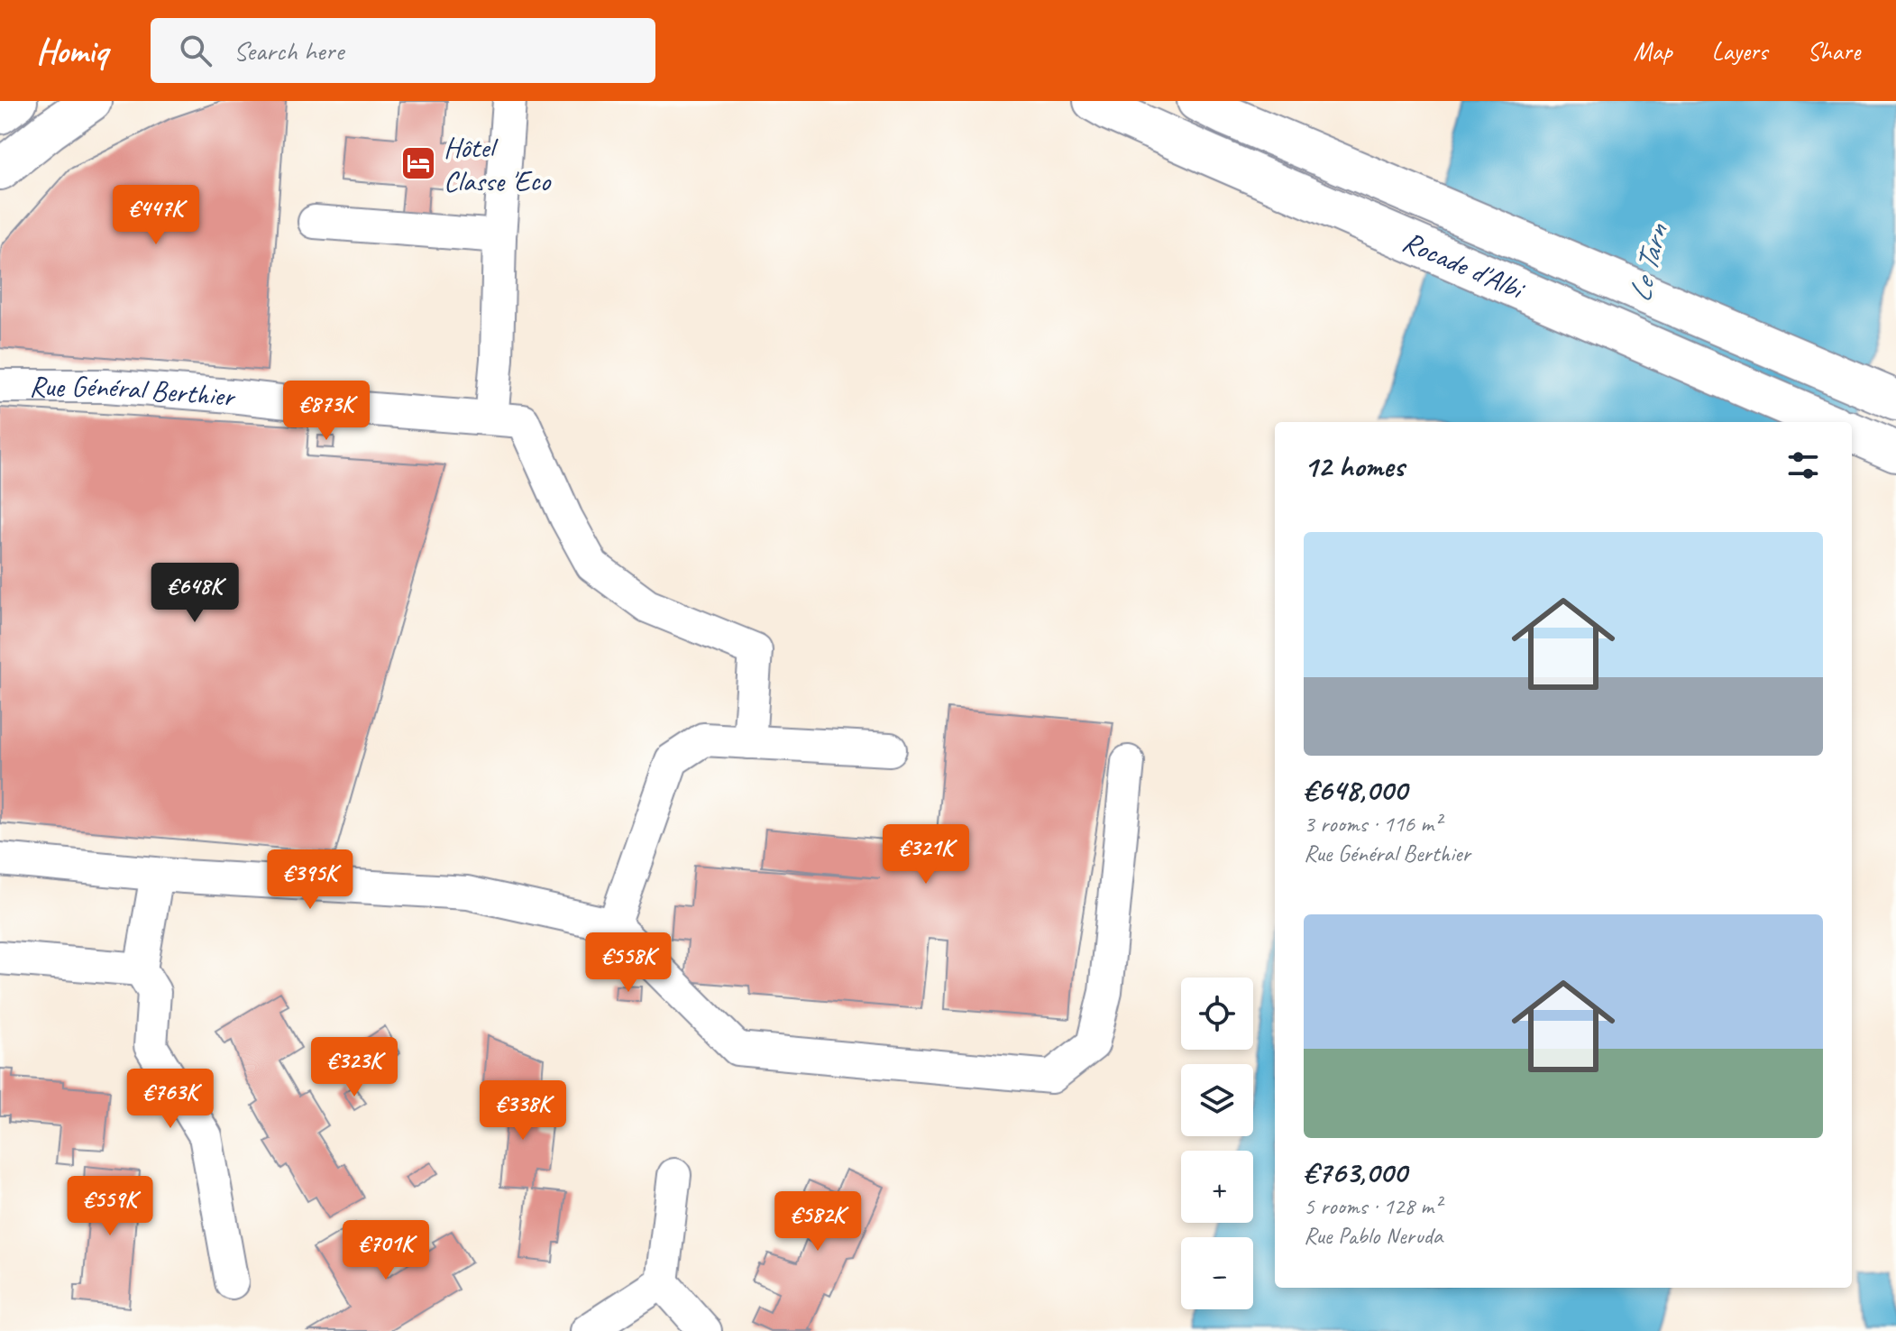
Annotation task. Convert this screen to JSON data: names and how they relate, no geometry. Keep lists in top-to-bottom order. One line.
{"streets":{"highway":["Rocade d'Albi"],"street":["Rue Général Berthier"]},"water":["Le Tarn"],"places":{"hotel":["Hôtel Classe 'Eco"]},"page":{"header":"Homiq","search":"Search here","nav":["Map","Layers","Share"],"price":["€447K","€873K","€648K","€321K","€395K","€558K","€323K","€763K","€338K","€559K","€582K","€701K"],"heading":"12 homes","list":[{"name":"€648,000","note":"3 rooms · 116 m² · Rue Général Berthier"},{"name":"€763,000","note":"5 rooms · 128 m² · Rue Pablo Neruda"}],"map_buttons":["+","−"]}}
